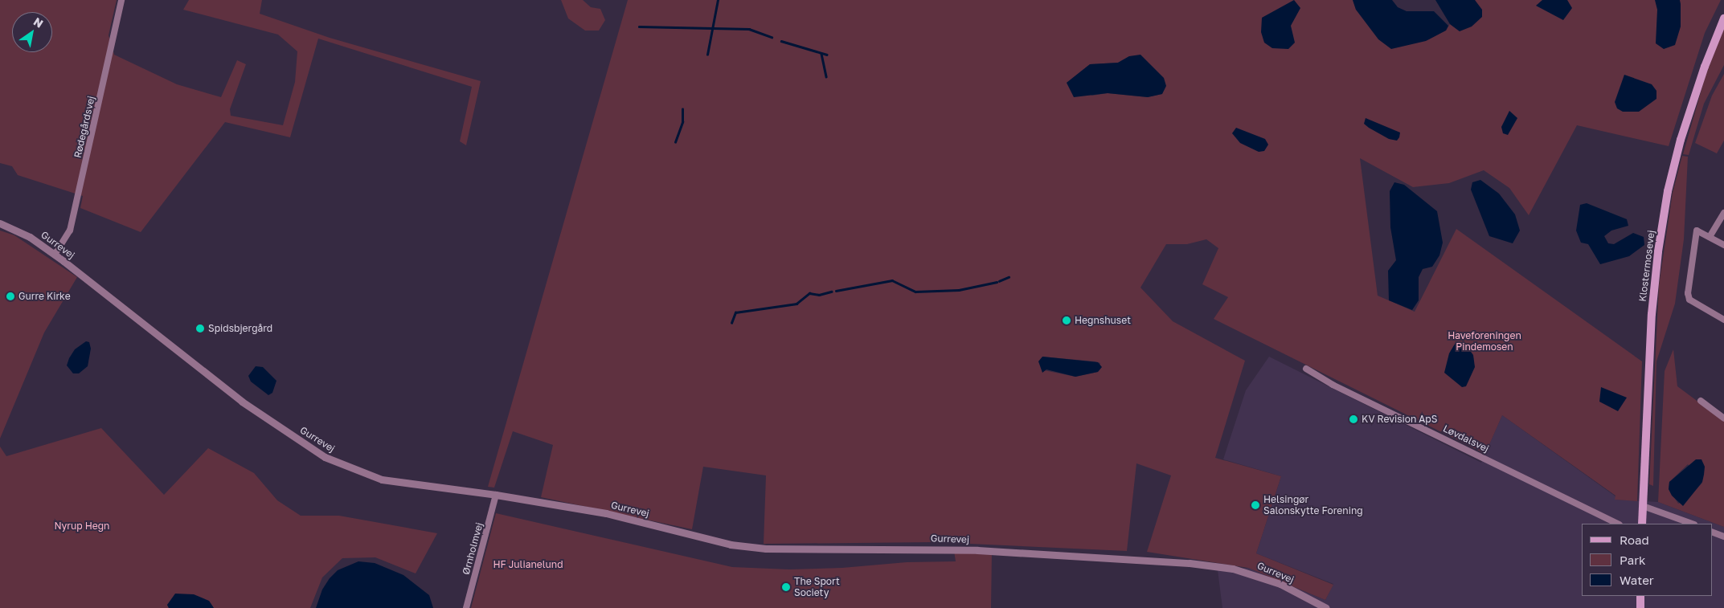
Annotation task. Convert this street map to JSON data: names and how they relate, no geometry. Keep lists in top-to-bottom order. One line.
{"streets":{"main road":["Klostermosevej"],"street":["Rødegårdsvej","Gurrevej","Løvdalsvej","Ørnholmvej"]},"crossings":[["Rødegårdsvej","Gurrevej"],["Gurrevej","Ørnholmvej"]],"parks":["Haveforeningen Pindemosen","Nyrup Hegn","HF Julianelund"],"places":["Gurre Kirke","Hegnshuset","Spidsbjergård","KV Revision ApS","Helsingør Salonskytte Forening","The Sport Society"],"legend":["Road","Park","Water"],"north":"top right"}
